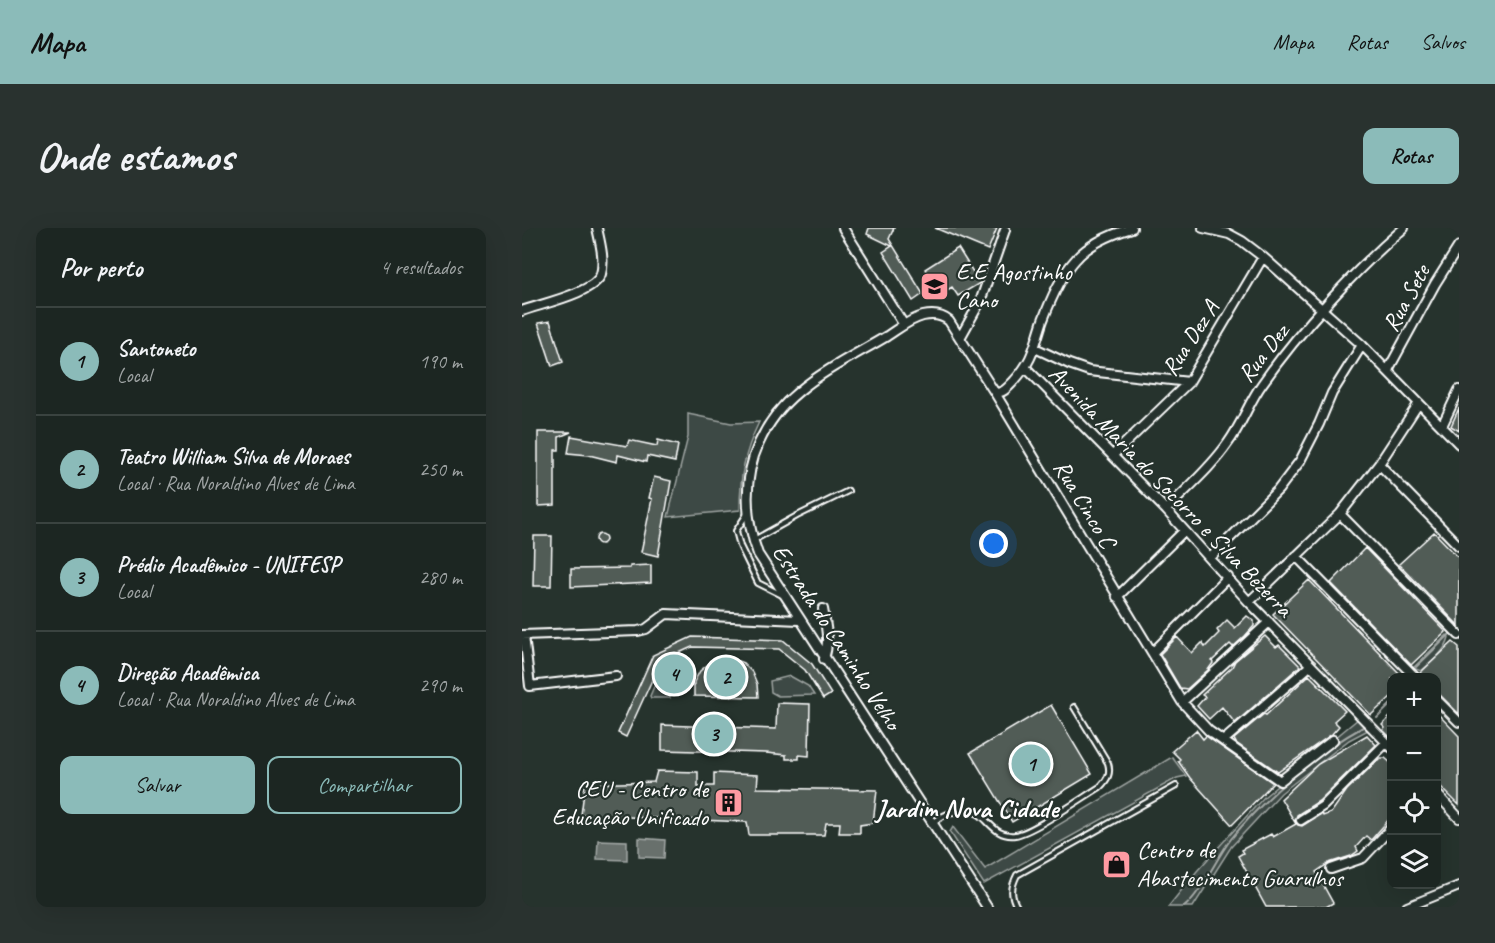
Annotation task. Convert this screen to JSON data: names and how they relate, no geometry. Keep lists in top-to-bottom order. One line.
{"streets":{"street":["Rua Sete","Rua Dez A","Rua Dez","Avenida Maria do Socorro e Silva Bezerra","Rua Cinco C","Estrada do Caminho Velho"]},"crossings":[["Rua Dez A","Avenida Maria do Socorro e Silva Bezerra"],["Rua Dez","Avenida Maria do Socorro e Silva Bezerra"],["Rua Cinco C","Estrada do Caminho Velho"]],"districts":["Jardim Nova Cidade"],"places":{"school or university":["E.E Agostinho Cano"],"building":["CEU - Centro de Educação Unificado"],"shop":["Centro de Abastecimento Guarulhos"]},"page":{"header":"Mapa","nav":["Mapa","Rotas","Salvos"],"buttons":["Rotas",["Salvar","Compartilhar"]],"title":"Onde estamos","heading":["Por perto","4 resultados"],"list":[{"mark":"1","name":"Santoneto","note":"Local","value":"190 m"},{"mark":"2","name":"Teatro William Silva de Moraes","note":"Local · Rua Noraldino Alves de Lima","value":"250 m"},{"mark":"3","name":"Prédio Acadêmico - UNIFESP","note":"Local","value":"280 m"},{"mark":"4","name":"Direção Acadêmica","note":"Local · Rua Noraldino Alves de Lima","value":"290 m"}],"pins":["4","2","3","1"],"map_buttons":["+","−"]}}
